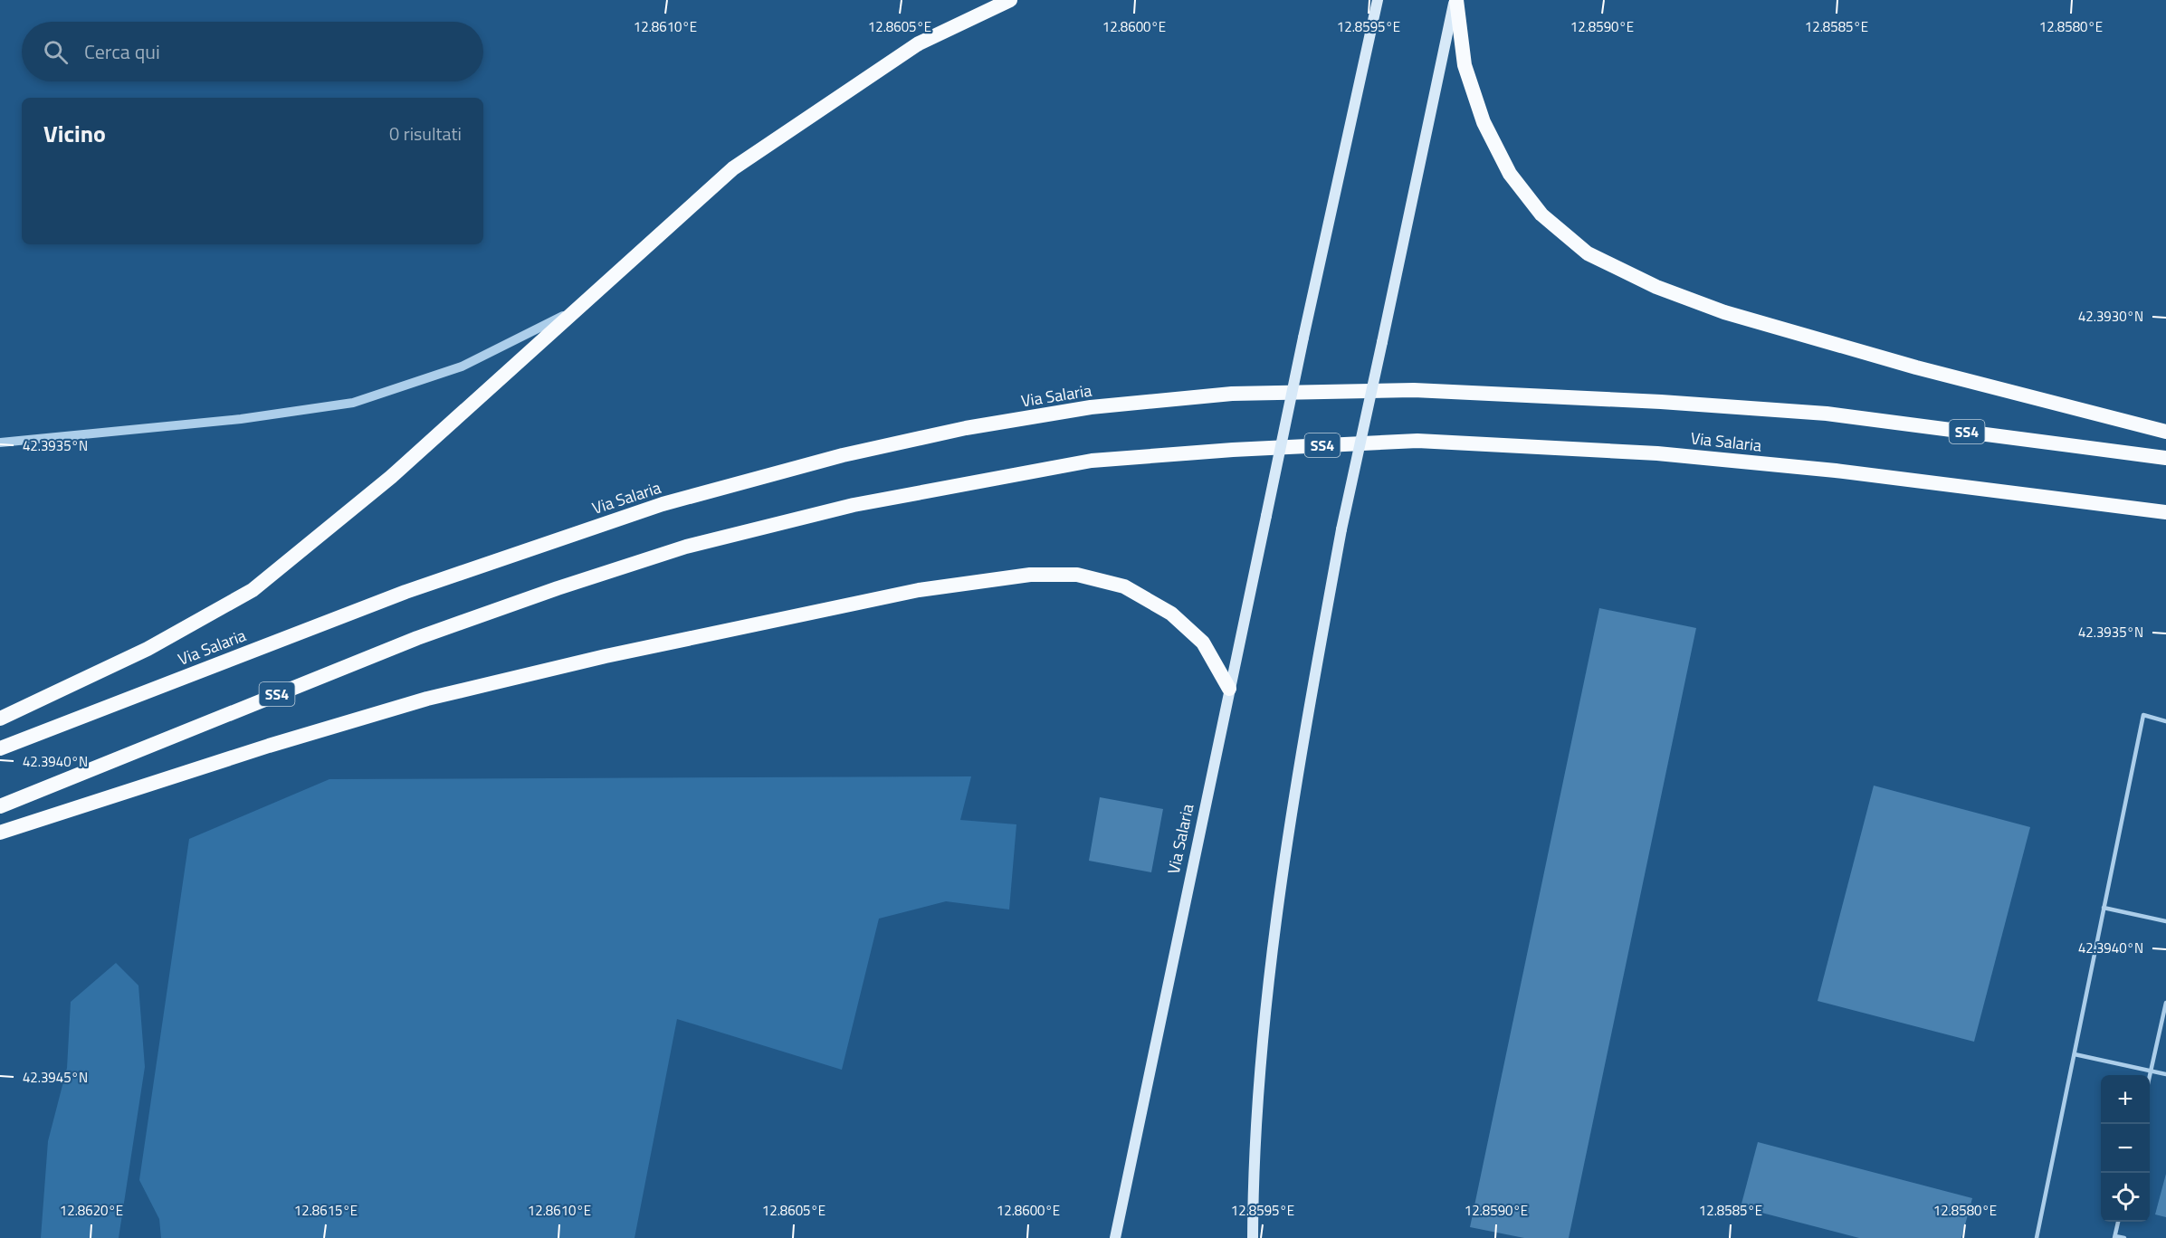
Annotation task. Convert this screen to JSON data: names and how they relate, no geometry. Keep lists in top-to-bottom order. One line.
{"streets":{"highway":["Via Salaria","SS4"]},"page":{"search":"Cerca qui","heading":["Vicino","0 risultati"],"map_buttons":["+","−"]},"coordinates":["12.8610°E","12.8605°E","12.8590°E","12.8585°E","12.8580°E","12.8600°E","12.8595°E","42.3930°N","42.3935°N","42.3940°N","42.3945°N","12.8620°E","12.8615°E"]}
